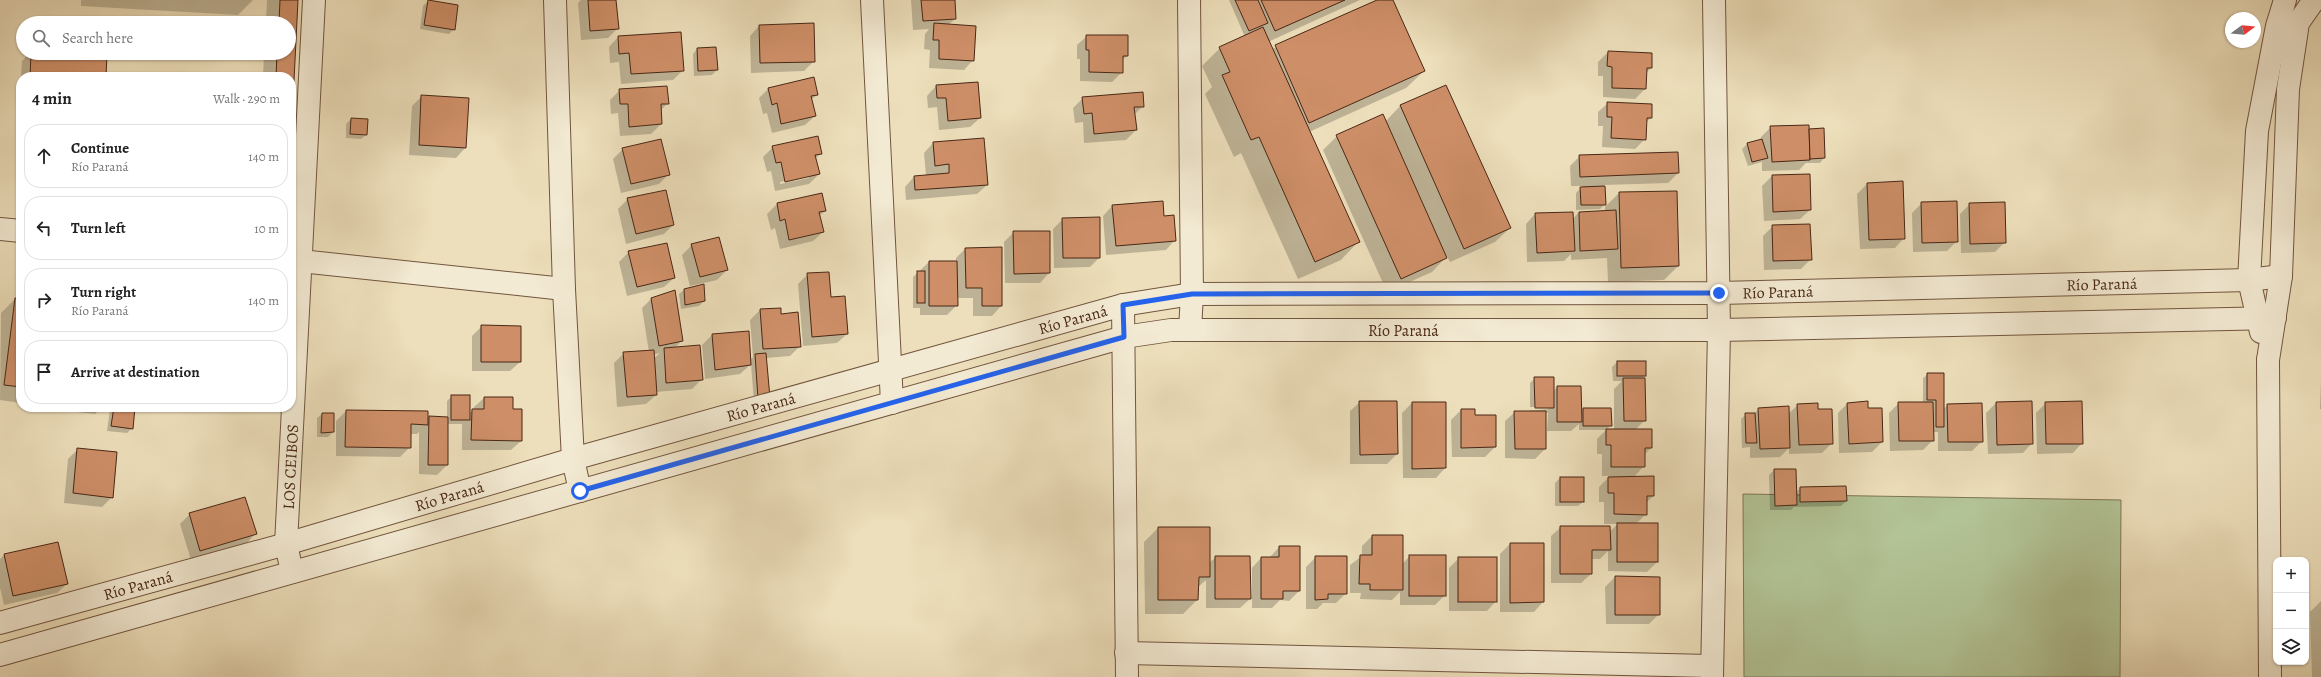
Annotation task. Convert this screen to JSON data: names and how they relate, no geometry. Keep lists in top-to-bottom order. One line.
{"streets":{"street":["Río Paraná","LOS CEIBOS"]},"crossings":[["Río Paraná","LOS CEIBOS"]],"north":"right","page":{"search":"Search here","heading":["4 min","Walk · 290 m"],"list":[["Continue","Río Paraná","140 m"],["Turn left","10 m"],["Turn right","Río Paraná","140 m"],"Arrive at destination"],"map_buttons":["+","−"]}}
